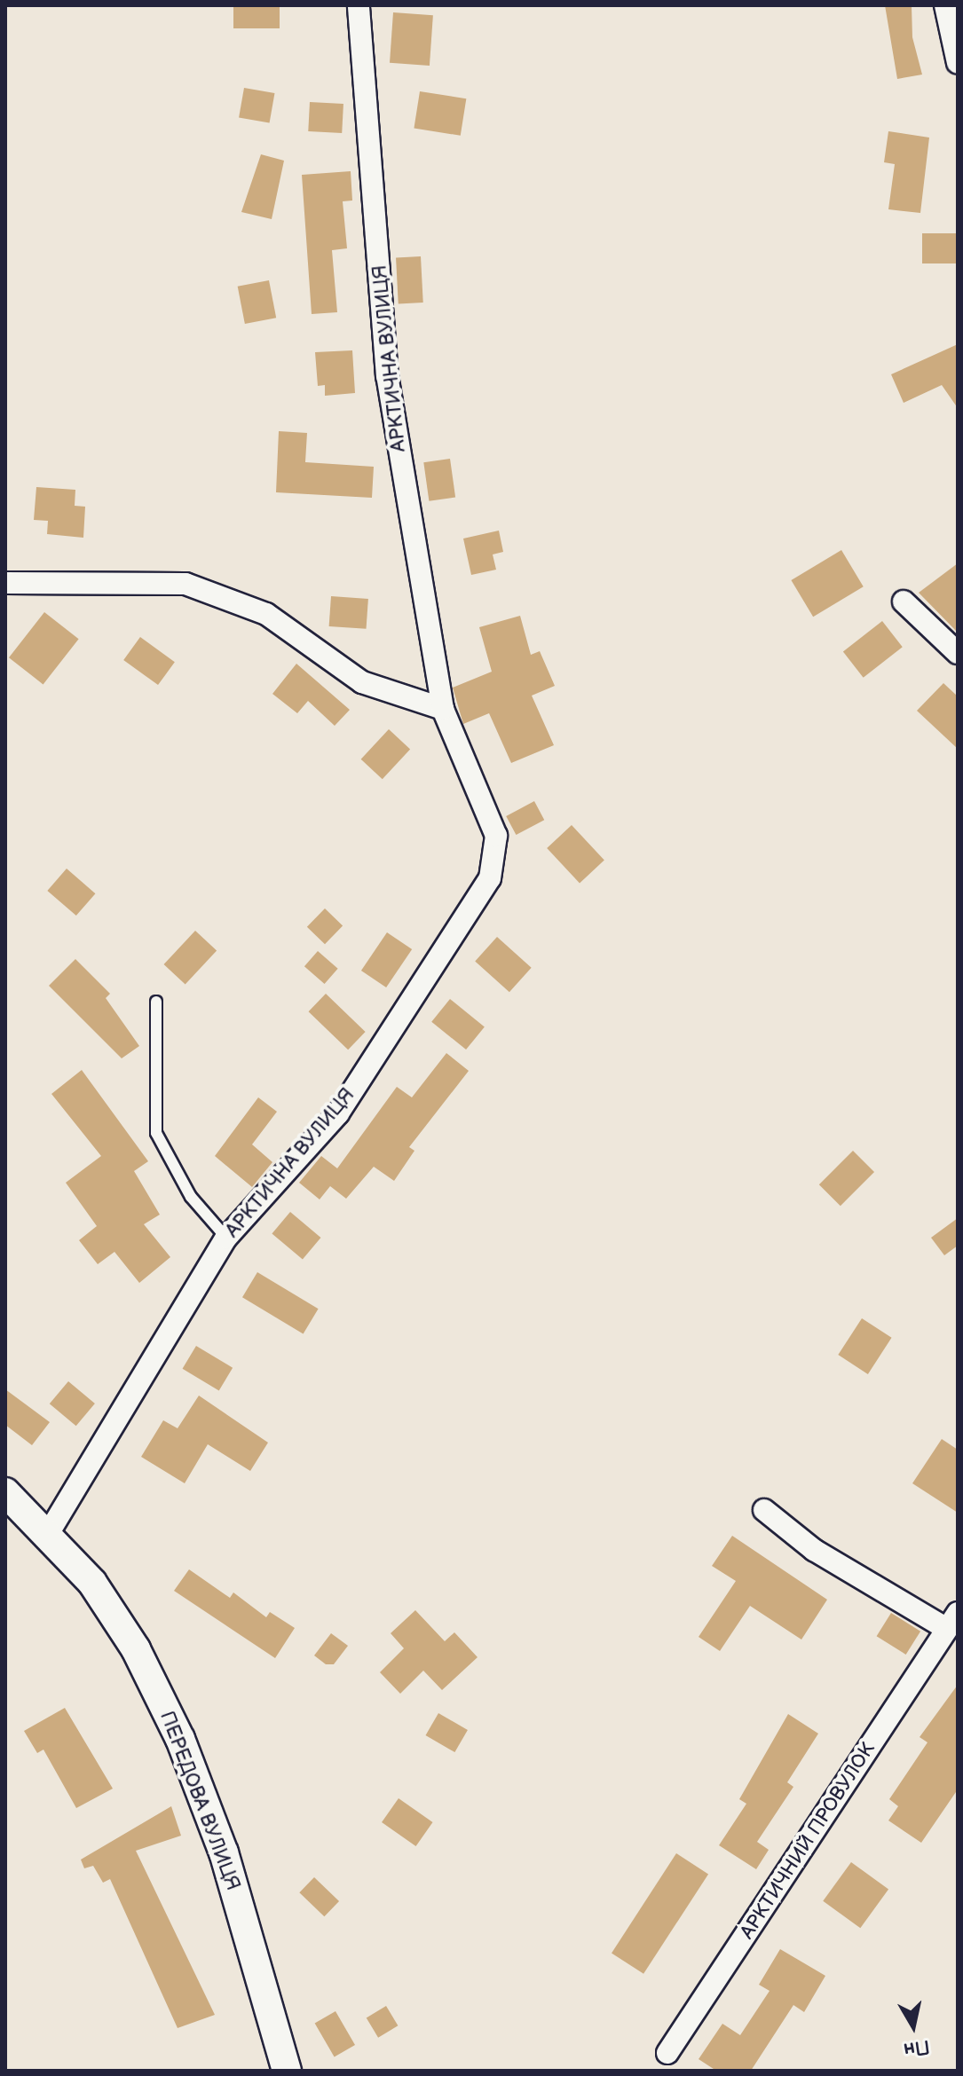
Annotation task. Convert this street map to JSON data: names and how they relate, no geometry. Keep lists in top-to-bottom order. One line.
{"streets":{"street":["АРКТИЧНА ВУЛИЦЯ","ПЕРЕДОВА ВУЛИЦЯ","АРКТИЧНИЙ ПРОВУЛОК"]},"crossings":[["АРКТИЧНА ВУЛИЦЯ","ПЕРЕДОВА ВУЛИЦЯ"]],"north":"bottom"}
